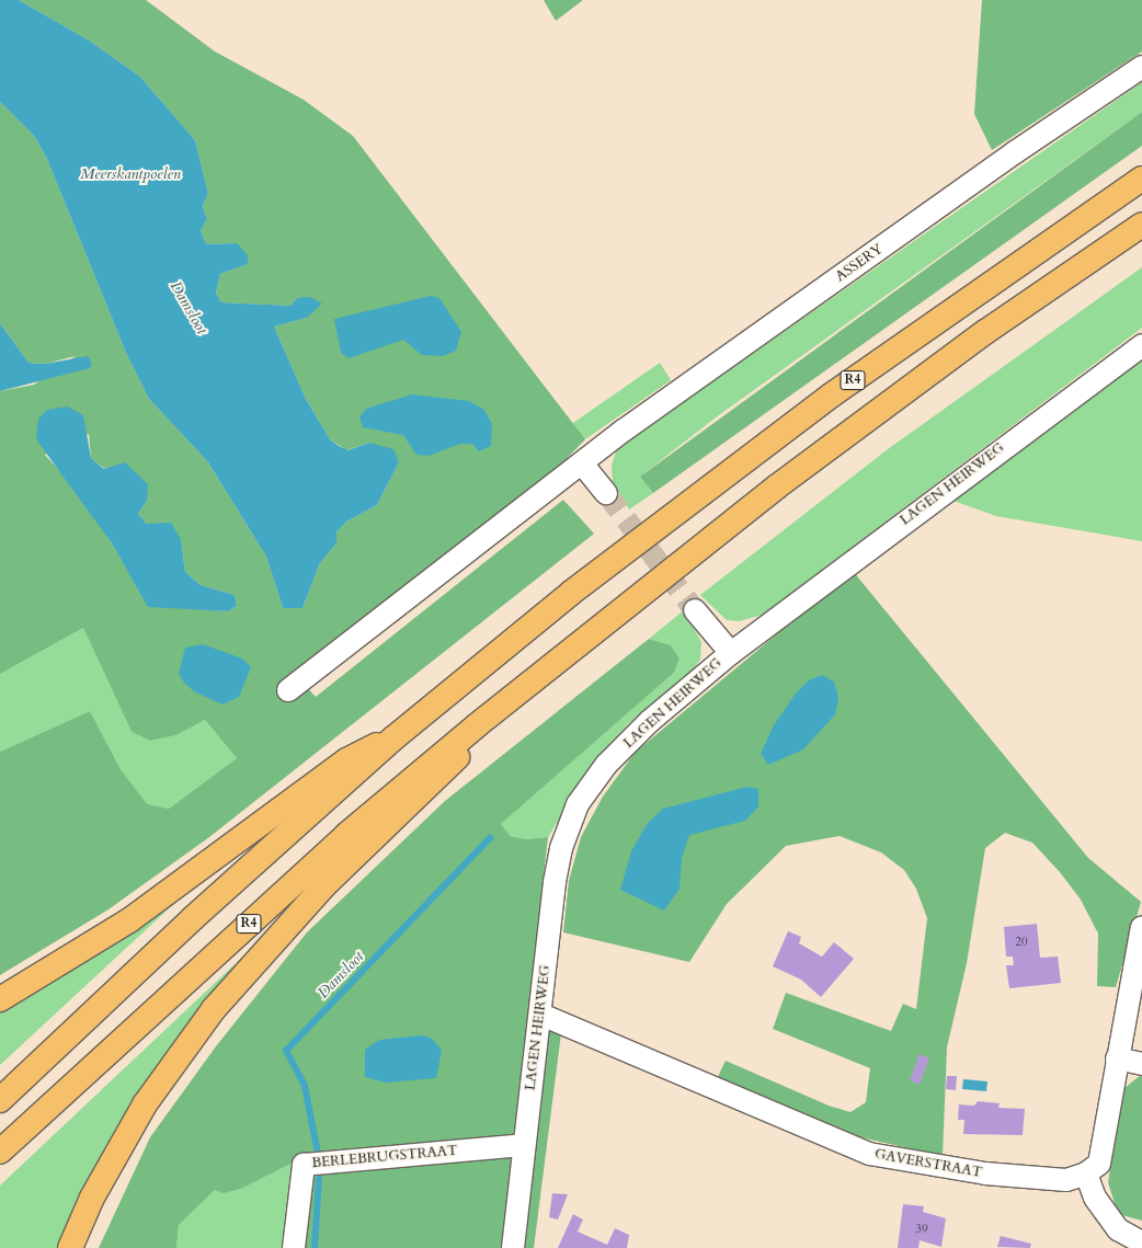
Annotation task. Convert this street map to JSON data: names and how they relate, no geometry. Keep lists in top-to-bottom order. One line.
{"streets":{"highway":["R4"],"street":["ASSERY","LAGEN HEIRWEG","BERLEBRUGSTRAAT","GAVERSTRAAT"]},"crossings":[["LAGEN HEIRWEG","BERLEBRUGSTRAAT"],["LAGEN HEIRWEG","GAVERSTRAAT"]],"water":["Meerskantpoelen","Damsloot"],"house_numbers":["20","39"]}
